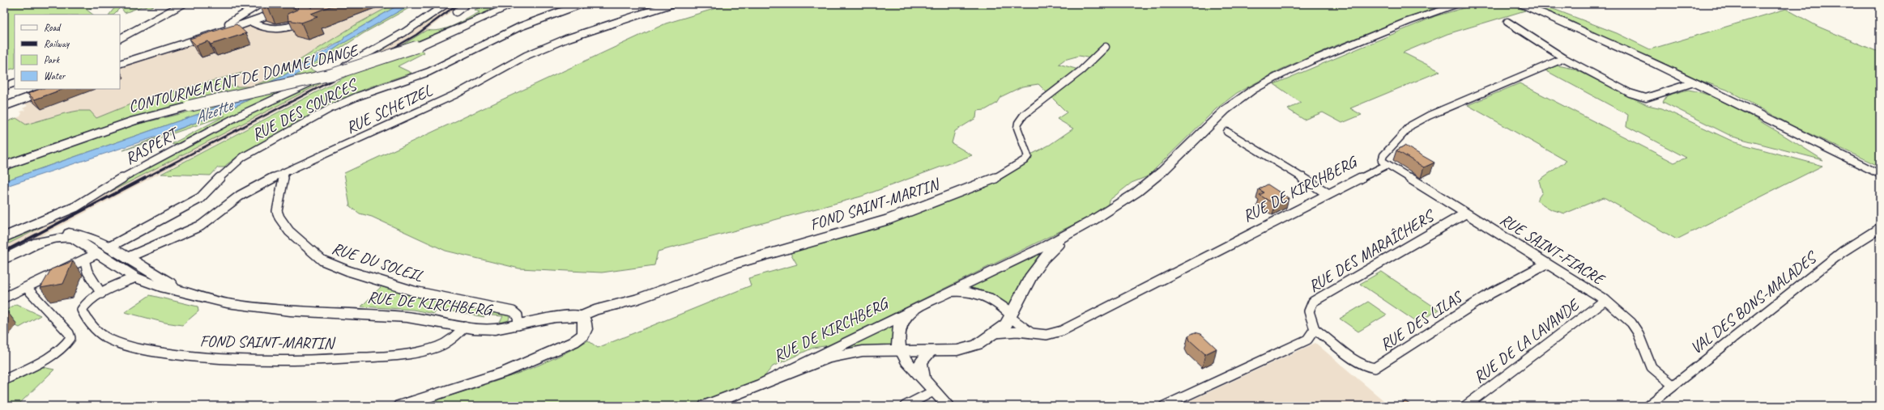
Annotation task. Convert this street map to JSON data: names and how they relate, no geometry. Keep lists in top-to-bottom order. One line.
{"streets":{"main road":["CONTOURNEMENT DE DOMMELDANGE","RUE DE KIRCHBERG"],"street":["RUE SCHETZEL","RUE DES SOURCES","RASPERT","FOND SAINT-MARTIN","RUE SAINT-FIACRE","RUE DES MARAÎCHERS","RUE DU SOLEIL","VAL DES BONS-MALADES","RUE DES LILAS","RUE DE LA LAVANDE"]},"crossings":[["RUE SCHETZEL","RUE DE KIRCHBERG"],["RUE SCHETZEL","RUE DU SOLEIL"],["RUE DES SOURCES","RUE DE KIRCHBERG"],["RUE DE KIRCHBERG","FOND SAINT-MARTIN"],["RUE DE KIRCHBERG","RUE SAINT-FIACRE"],["RUE DE KIRCHBERG","RUE DU SOLEIL"],["RUE SAINT-FIACRE","RUE DES MARAÎCHERS"],["RUE SAINT-FIACRE","VAL DES BONS-MALADES"],["RUE SAINT-FIACRE","RUE DES LILAS"],["RUE SAINT-FIACRE","RUE DE LA LAVANDE"],["RUE DES MARAÎCHERS","RUE DES LILAS"]],"water":["Alzette"],"legend":["Road","Railway","Park","Water"]}
